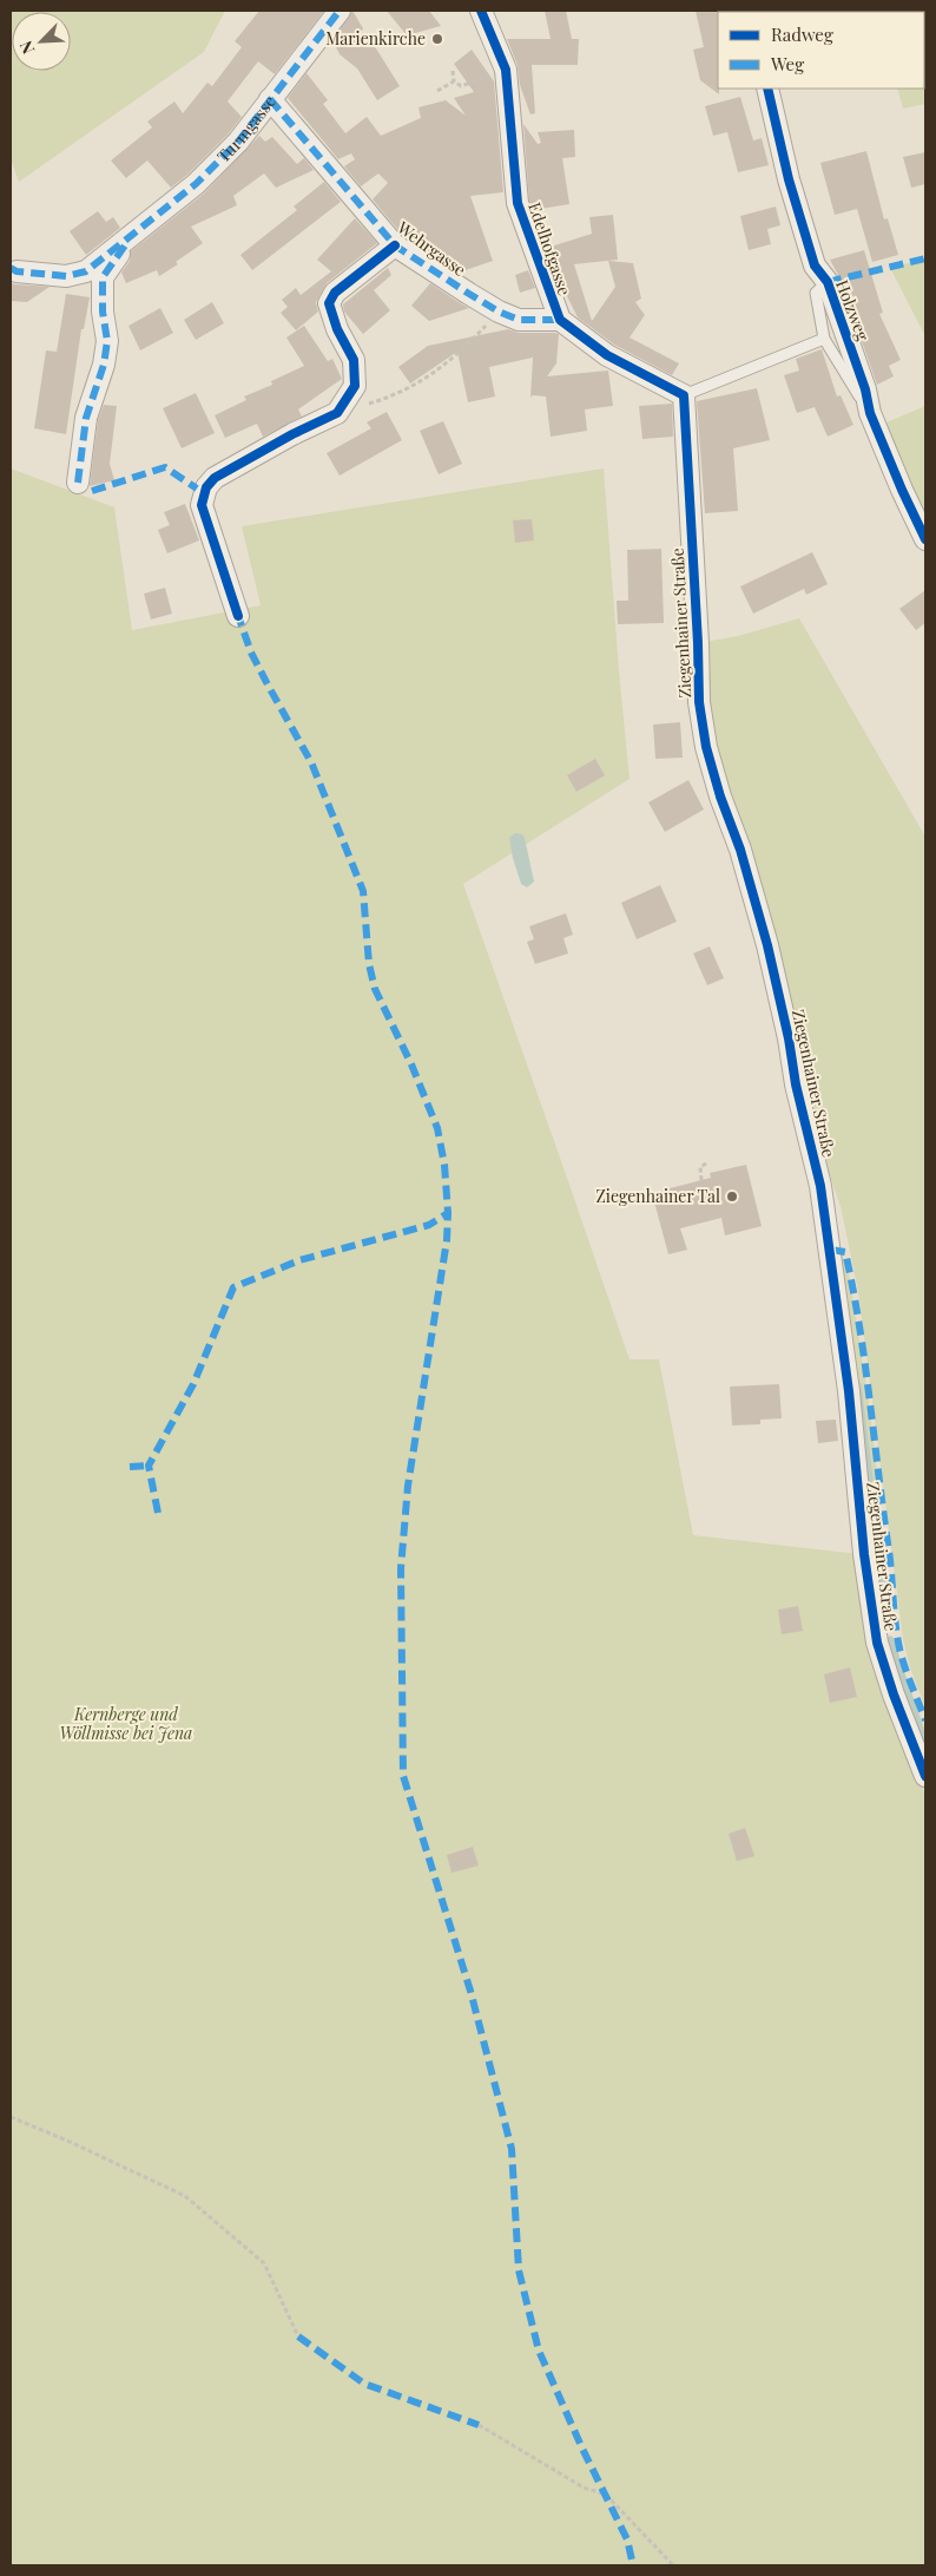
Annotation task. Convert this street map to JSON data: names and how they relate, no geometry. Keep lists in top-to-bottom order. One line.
{"streets":{"street":["Turmgasse","Wehrgasse","Edelhofgasse","Holzweg","Ziegenhainer Straße"]},"crossings":[["Turmgasse","Wehrgasse"],["Wehrgasse","Edelhofgasse"],["Edelhofgasse","Ziegenhainer Straße"]],"parks":["Kernberge und Wöllmisse bei Jena"],"places":["Marienkirche","Ziegenhainer Tal"],"legend":["Radweg","Weg"],"north":"bottom left"}
